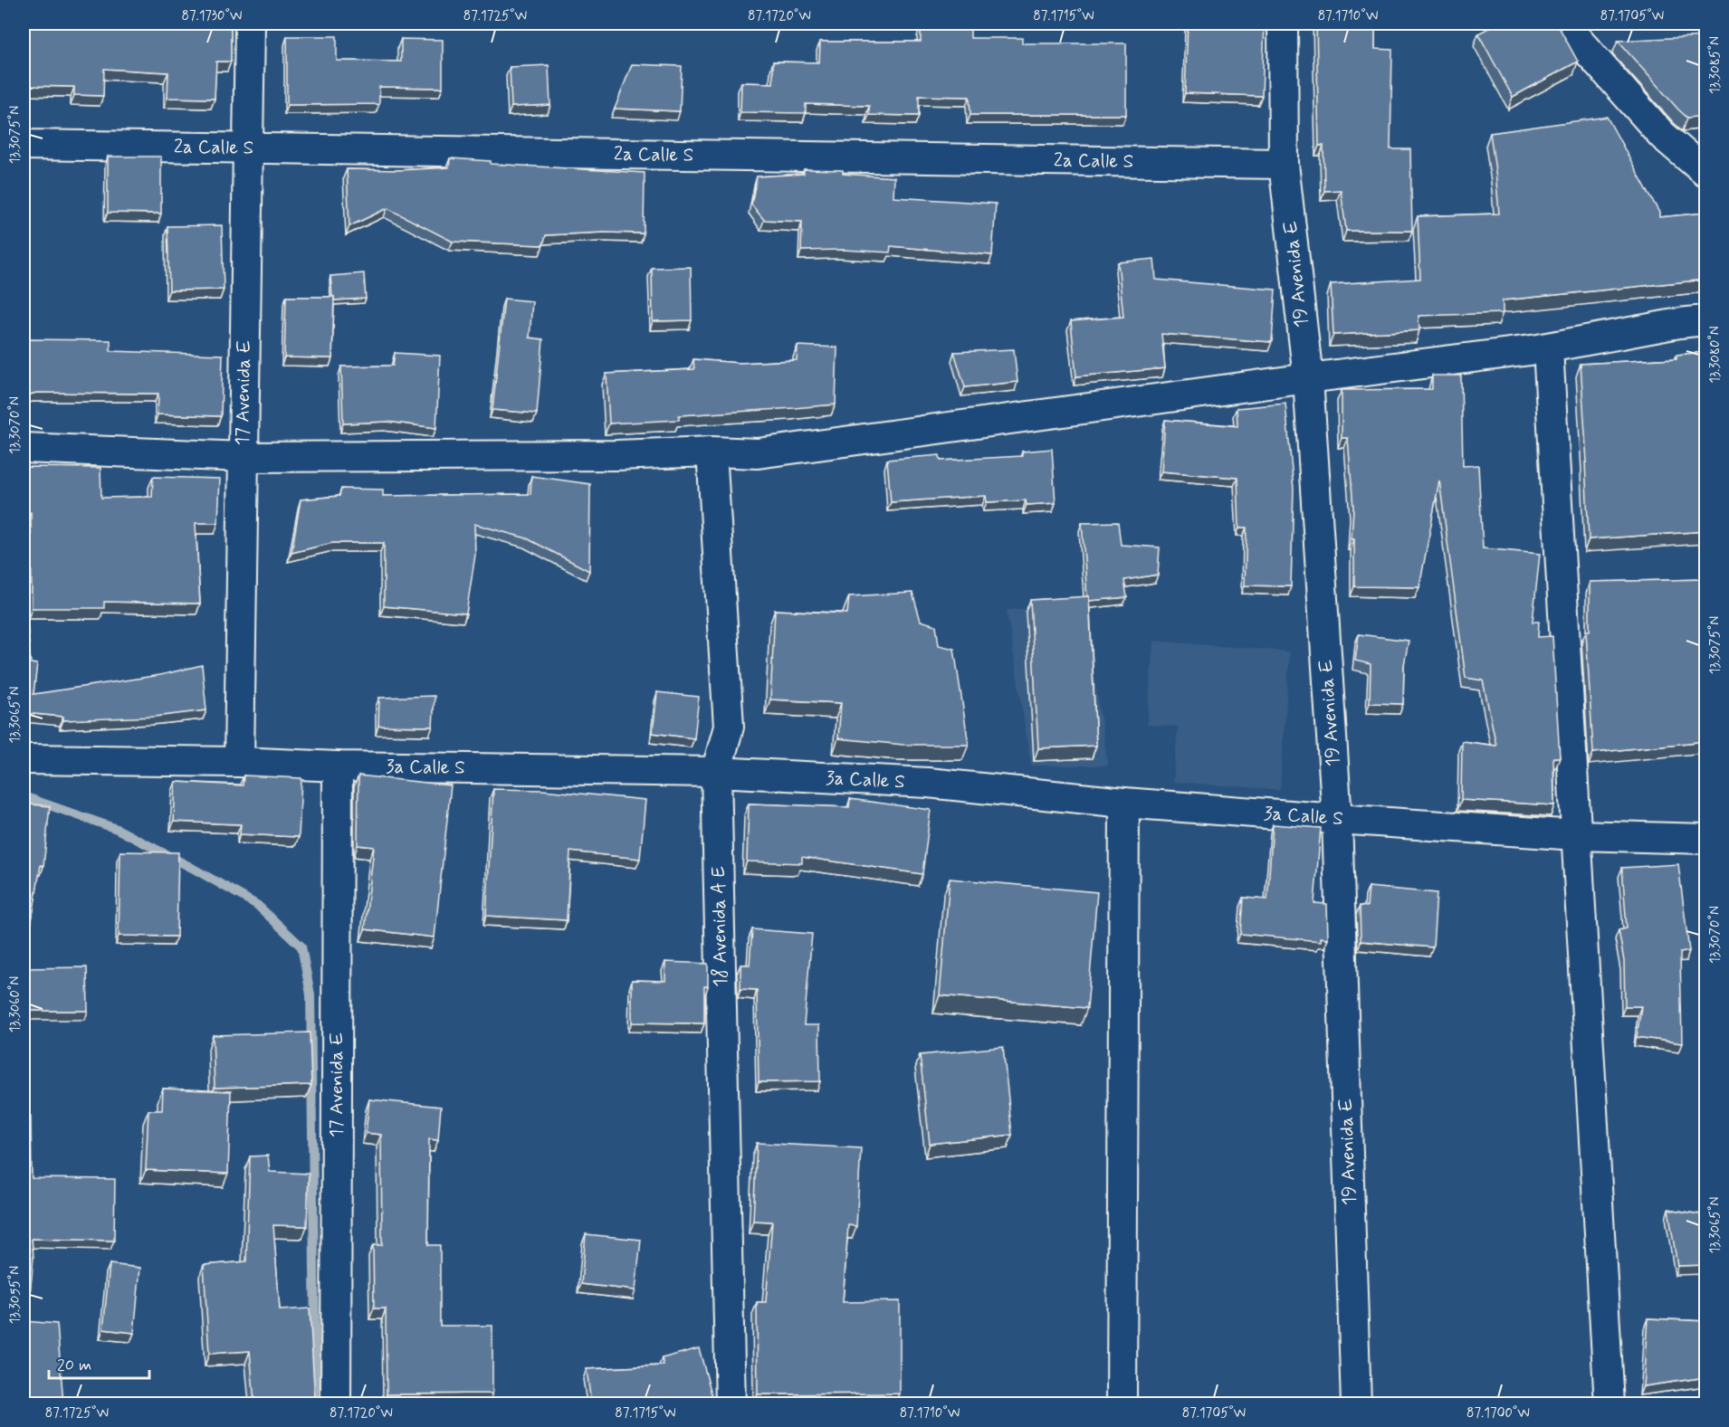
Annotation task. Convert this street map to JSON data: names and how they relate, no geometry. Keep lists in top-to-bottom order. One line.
{"streets":{"street":["2a Calle S","19 Avenida E","17 Avenida E","3a Calle S","18 Avenida A E"]},"crossings":[["2a Calle S","19 Avenida E"],["2a Calle S","17 Avenida E"],["19 Avenida E","3a Calle S"],["17 Avenida E","3a Calle S"],["3a Calle S","18 Avenida A E"]],"scale_bar":"20 m","coordinates":["87.1730°W","87.1725°W","87.1720°W","87.1715°W","87.1710°W","87.1705°W","13.3085°N","13.3075°N","13.3080°N","13.3070°N","13.3065°N","13.3060°N","13.3055°N","87.1700°W"]}
